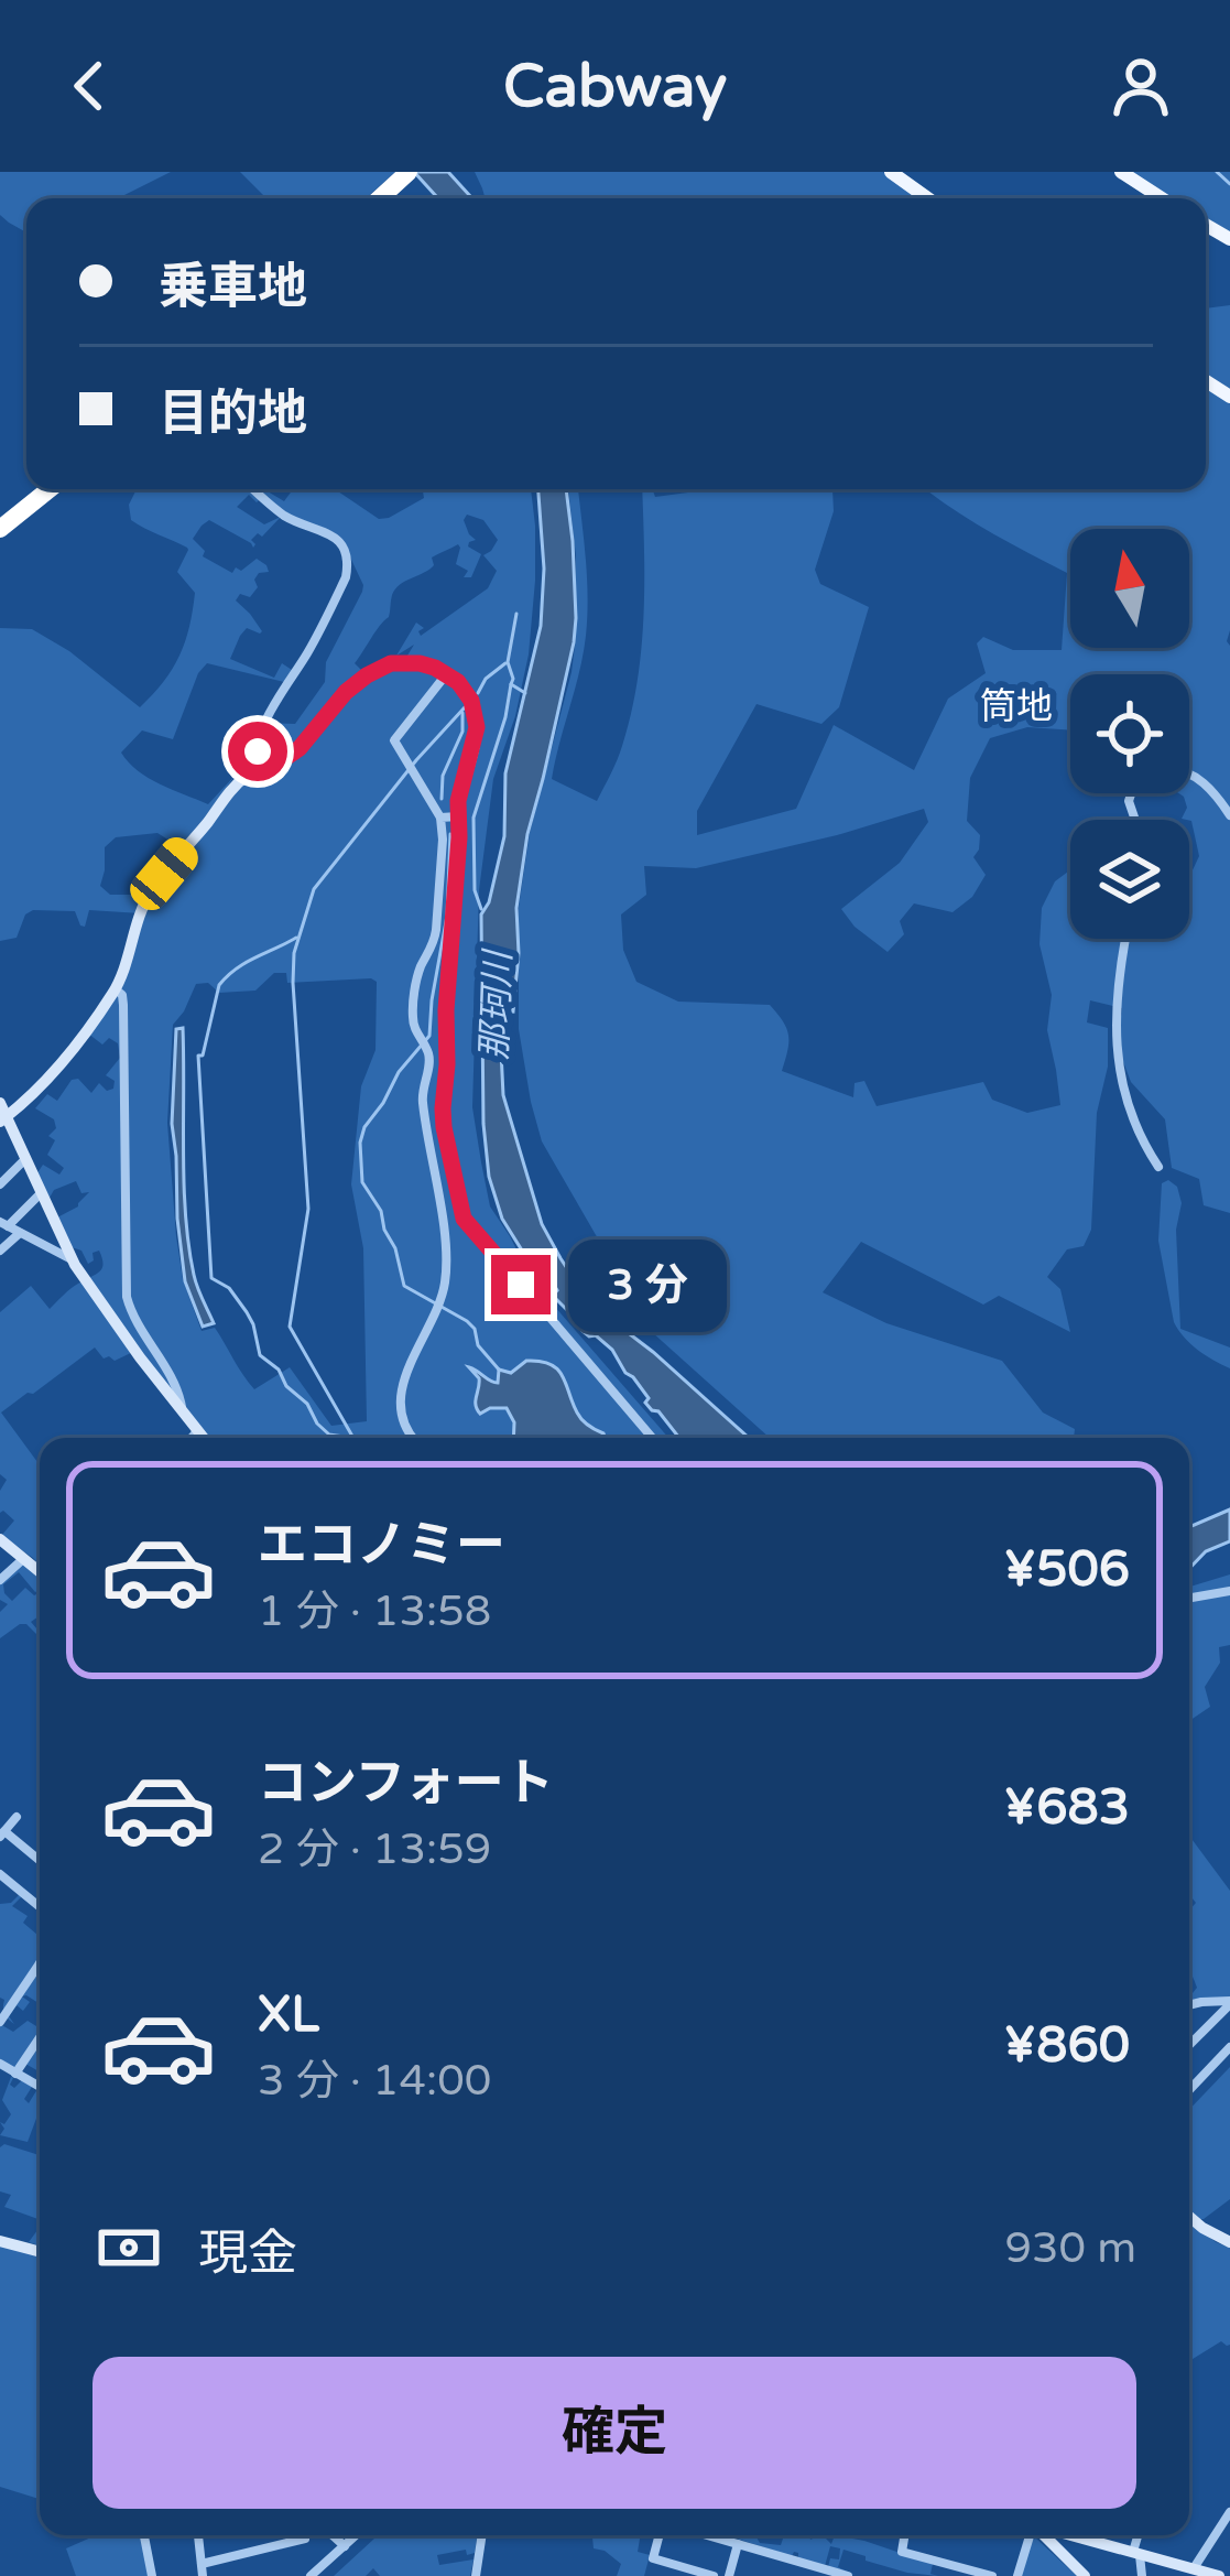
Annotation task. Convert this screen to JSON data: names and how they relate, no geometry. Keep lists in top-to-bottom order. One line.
{"districts":["筒地"],"water":["那珂川"],"north":"top","page":{"header":"Cabway","banner":["乗車地","目的地"],"bubble":"3 分","list":[{"name":"エコノミー","note":"1 分 · 13:58","value":"¥506"},{"name":"コンフォート","note":"2 分 · 13:59","value":"¥683"},{"name":"XL","note":"3 分 · 14:00","value":"¥860"}],"pay":["現金","930 m"],"buttons":"確定"}}
